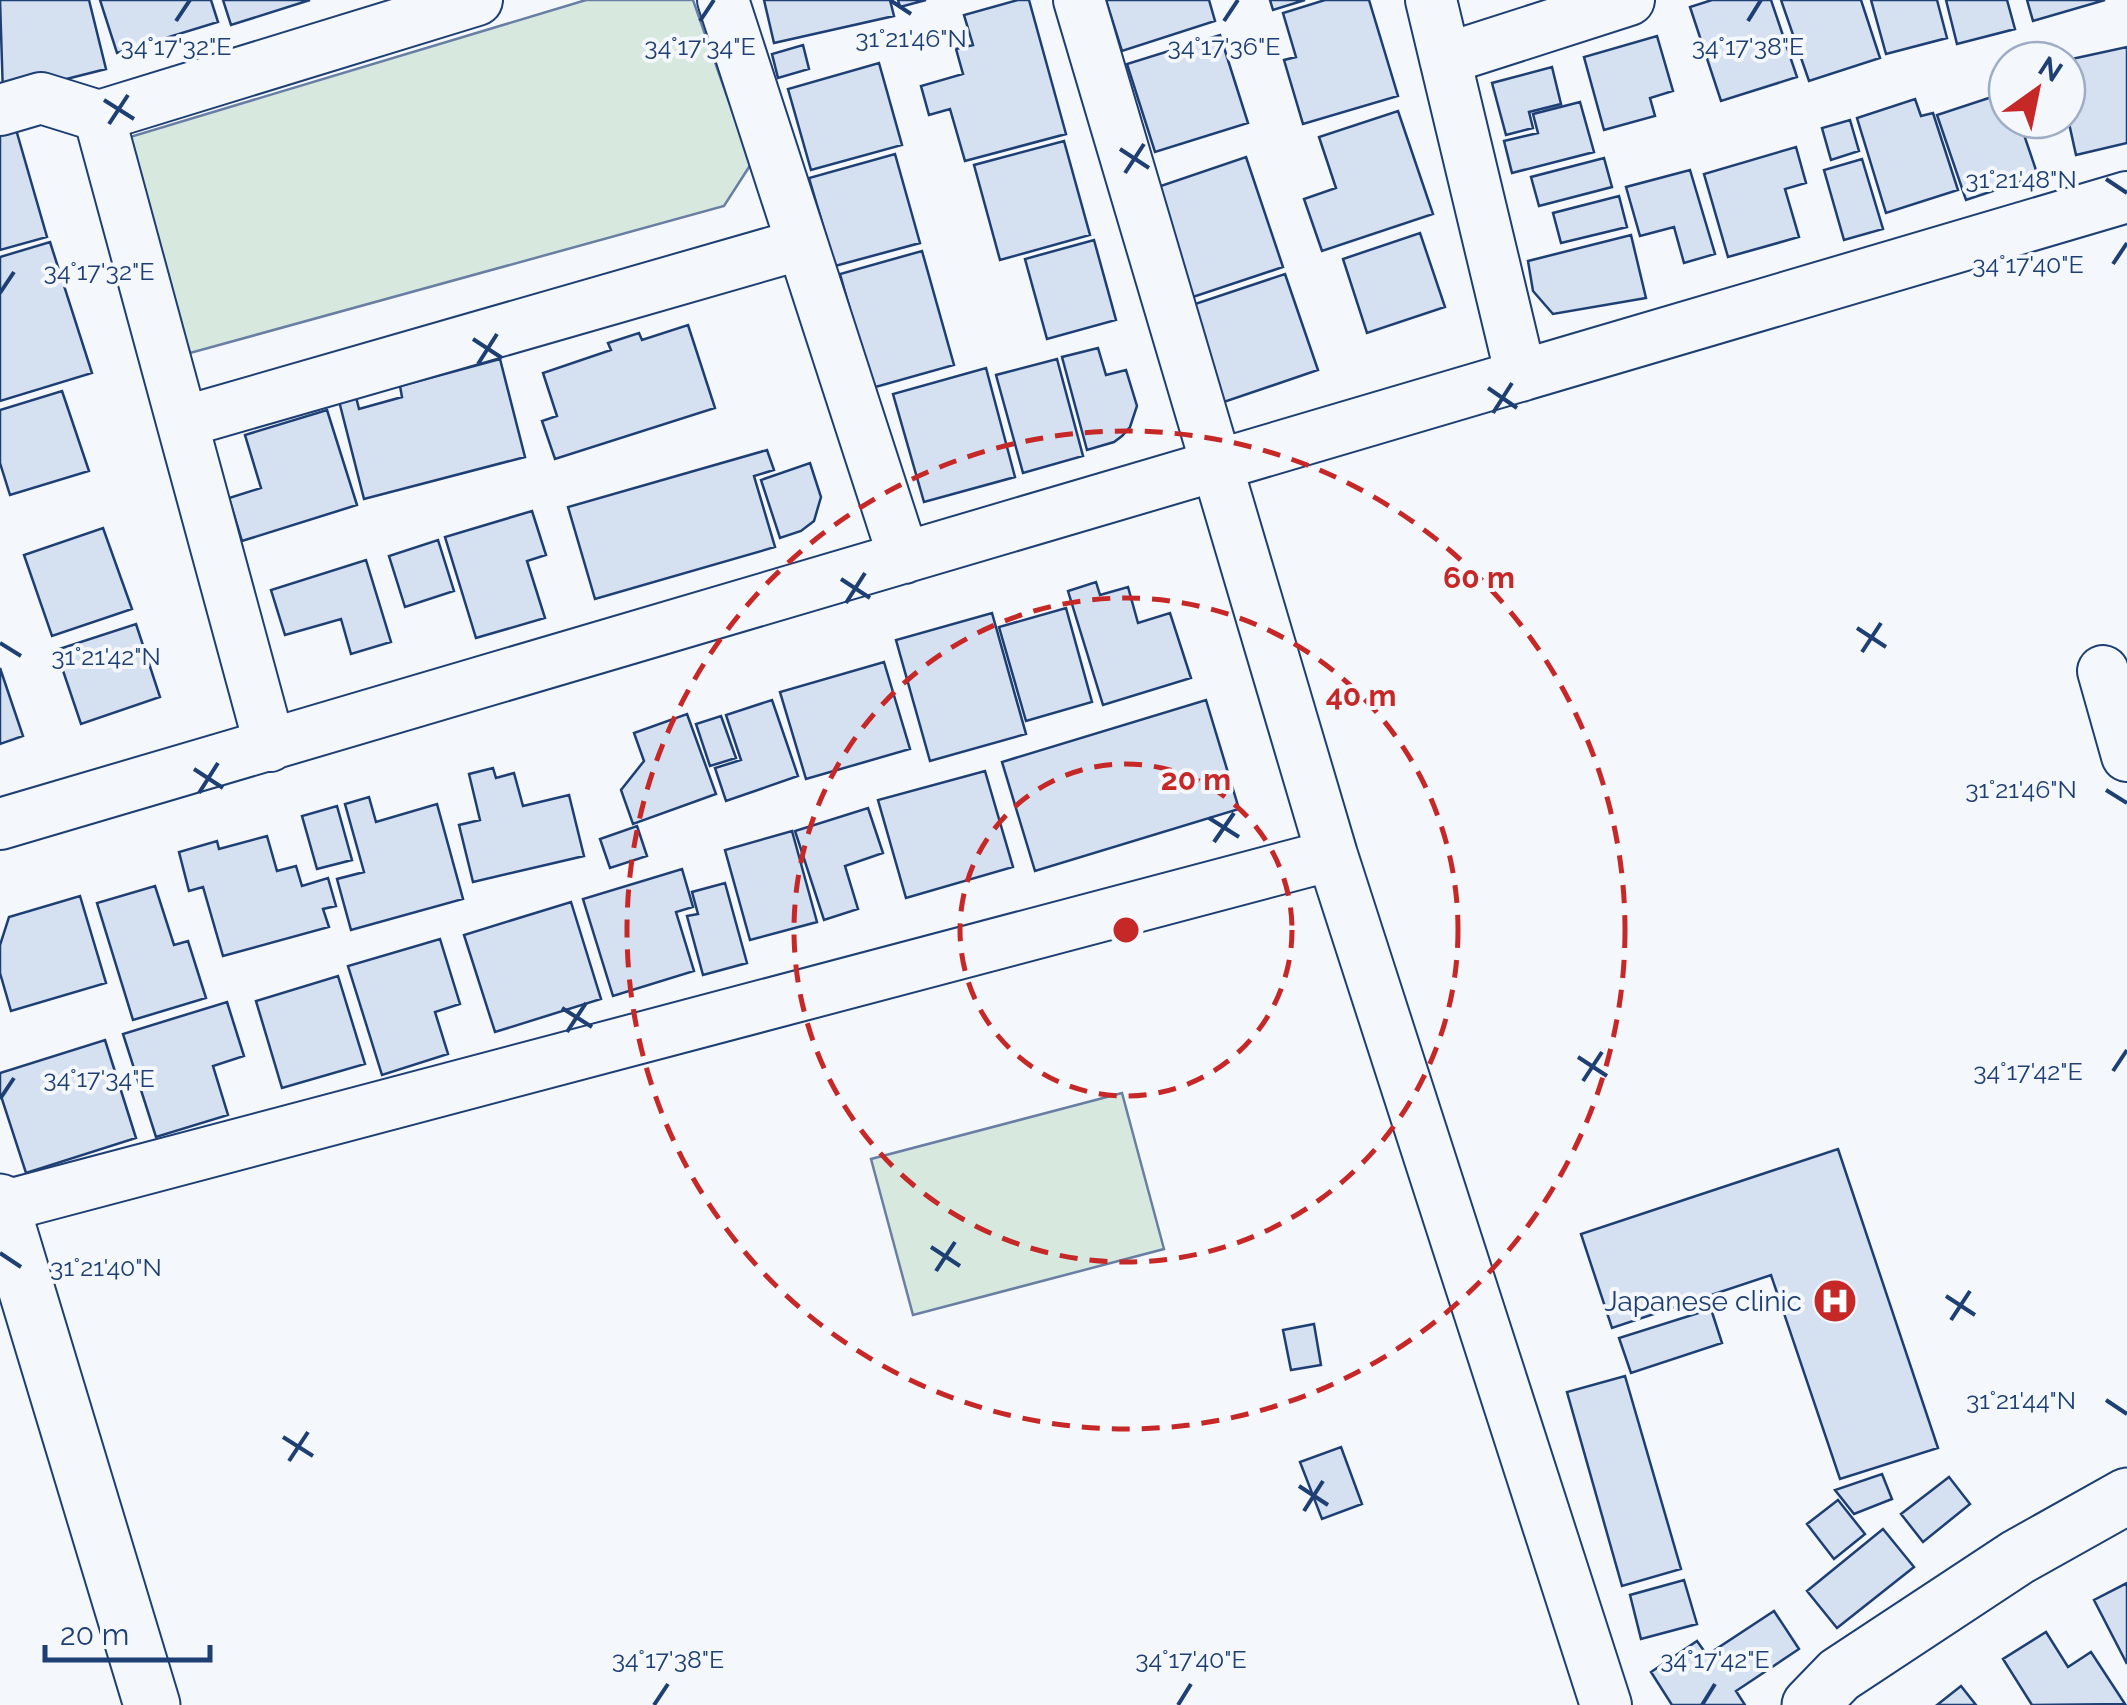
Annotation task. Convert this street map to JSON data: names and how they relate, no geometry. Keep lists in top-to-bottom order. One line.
{"places":{"hospital":["Japanese clinic"]},"scale_bar":"20 m","north":"top right","coordinates":["31°21'46\"N","34°17'32\"E","34°17'34\"E","34°17'36\"E","34°17'38\"E","31°21'48\"N","34°17'40\"E","31°21'42\"N","34°17'42\"E","31°21'40\"N","31°21'44\"N"],"rings":["60 m","40 m","20 m"]}
